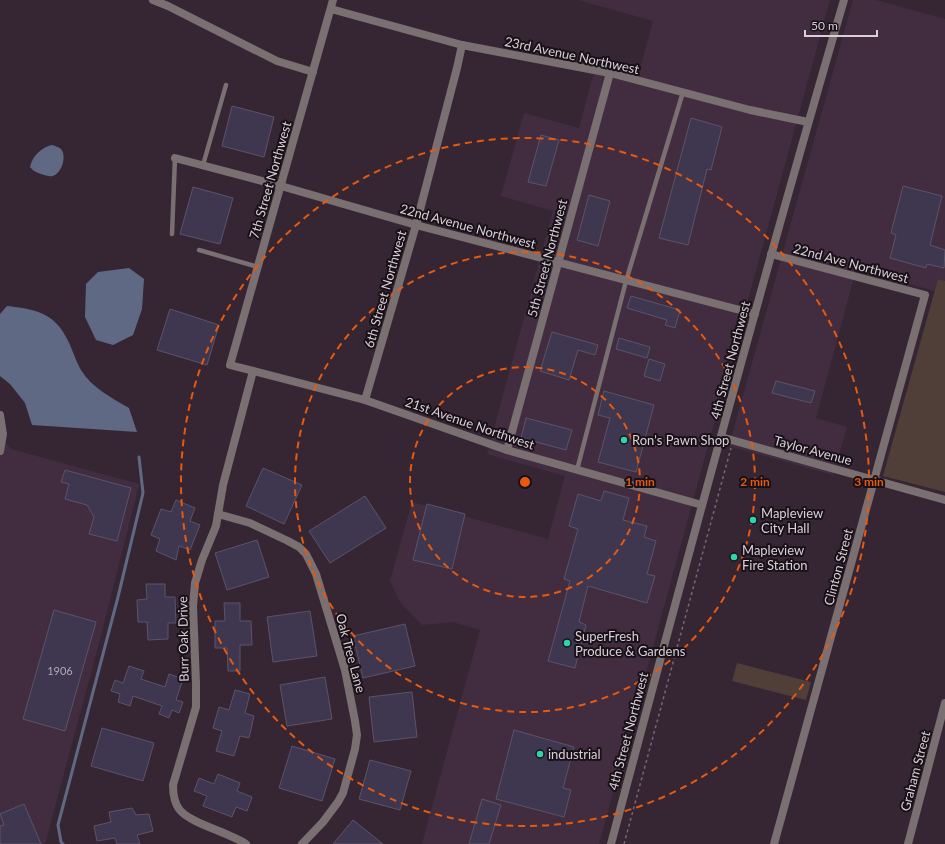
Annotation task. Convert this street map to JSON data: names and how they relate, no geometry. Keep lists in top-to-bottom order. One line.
{"streets":{"street":["23rd Avenue Northwest","7th Street Northwest","22nd Avenue Northwest","5th Street Northwest","22nd Ave Northwest","6th Street Northwest","4th Street Northwest","21st Avenue Northwest","Taylor Avenue","Clinton Street","Burr Oak Drive","Oak Tree Lane","Graham Street"]},"crossings":[["23rd Avenue Northwest","7th Street Northwest"],["23rd Avenue Northwest","5th Street Northwest"],["23rd Avenue Northwest","6th Street Northwest"],["23rd Avenue Northwest","4th Street Northwest"],["7th Street Northwest","22nd Avenue Northwest"],["7th Street Northwest","21st Avenue Northwest"],["22nd Avenue Northwest","5th Street Northwest"],["22nd Avenue Northwest","6th Street Northwest"],["22nd Avenue Northwest","4th Street Northwest"],["5th Street Northwest","21st Avenue Northwest"],["22nd Ave Northwest","4th Street Northwest"],["22nd Ave Northwest","Clinton Street"],["6th Street Northwest","21st Avenue Northwest"],["4th Street Northwest","21st Avenue Northwest"],["4th Street Northwest","Taylor Avenue"],["21st Avenue Northwest","Burr Oak Drive"],["Taylor Avenue","Clinton Street"],["Burr Oak Drive","Oak Tree Lane"]],"places":["Ron's Pawn Shop","Mapleview City Hall","Mapleview Fire Station","SuperFresh Produce & Gardens","industrial"],"house_numbers":["1906"],"scale_bar":"50 m","rings":["1 min","2 min","3 min"]}
